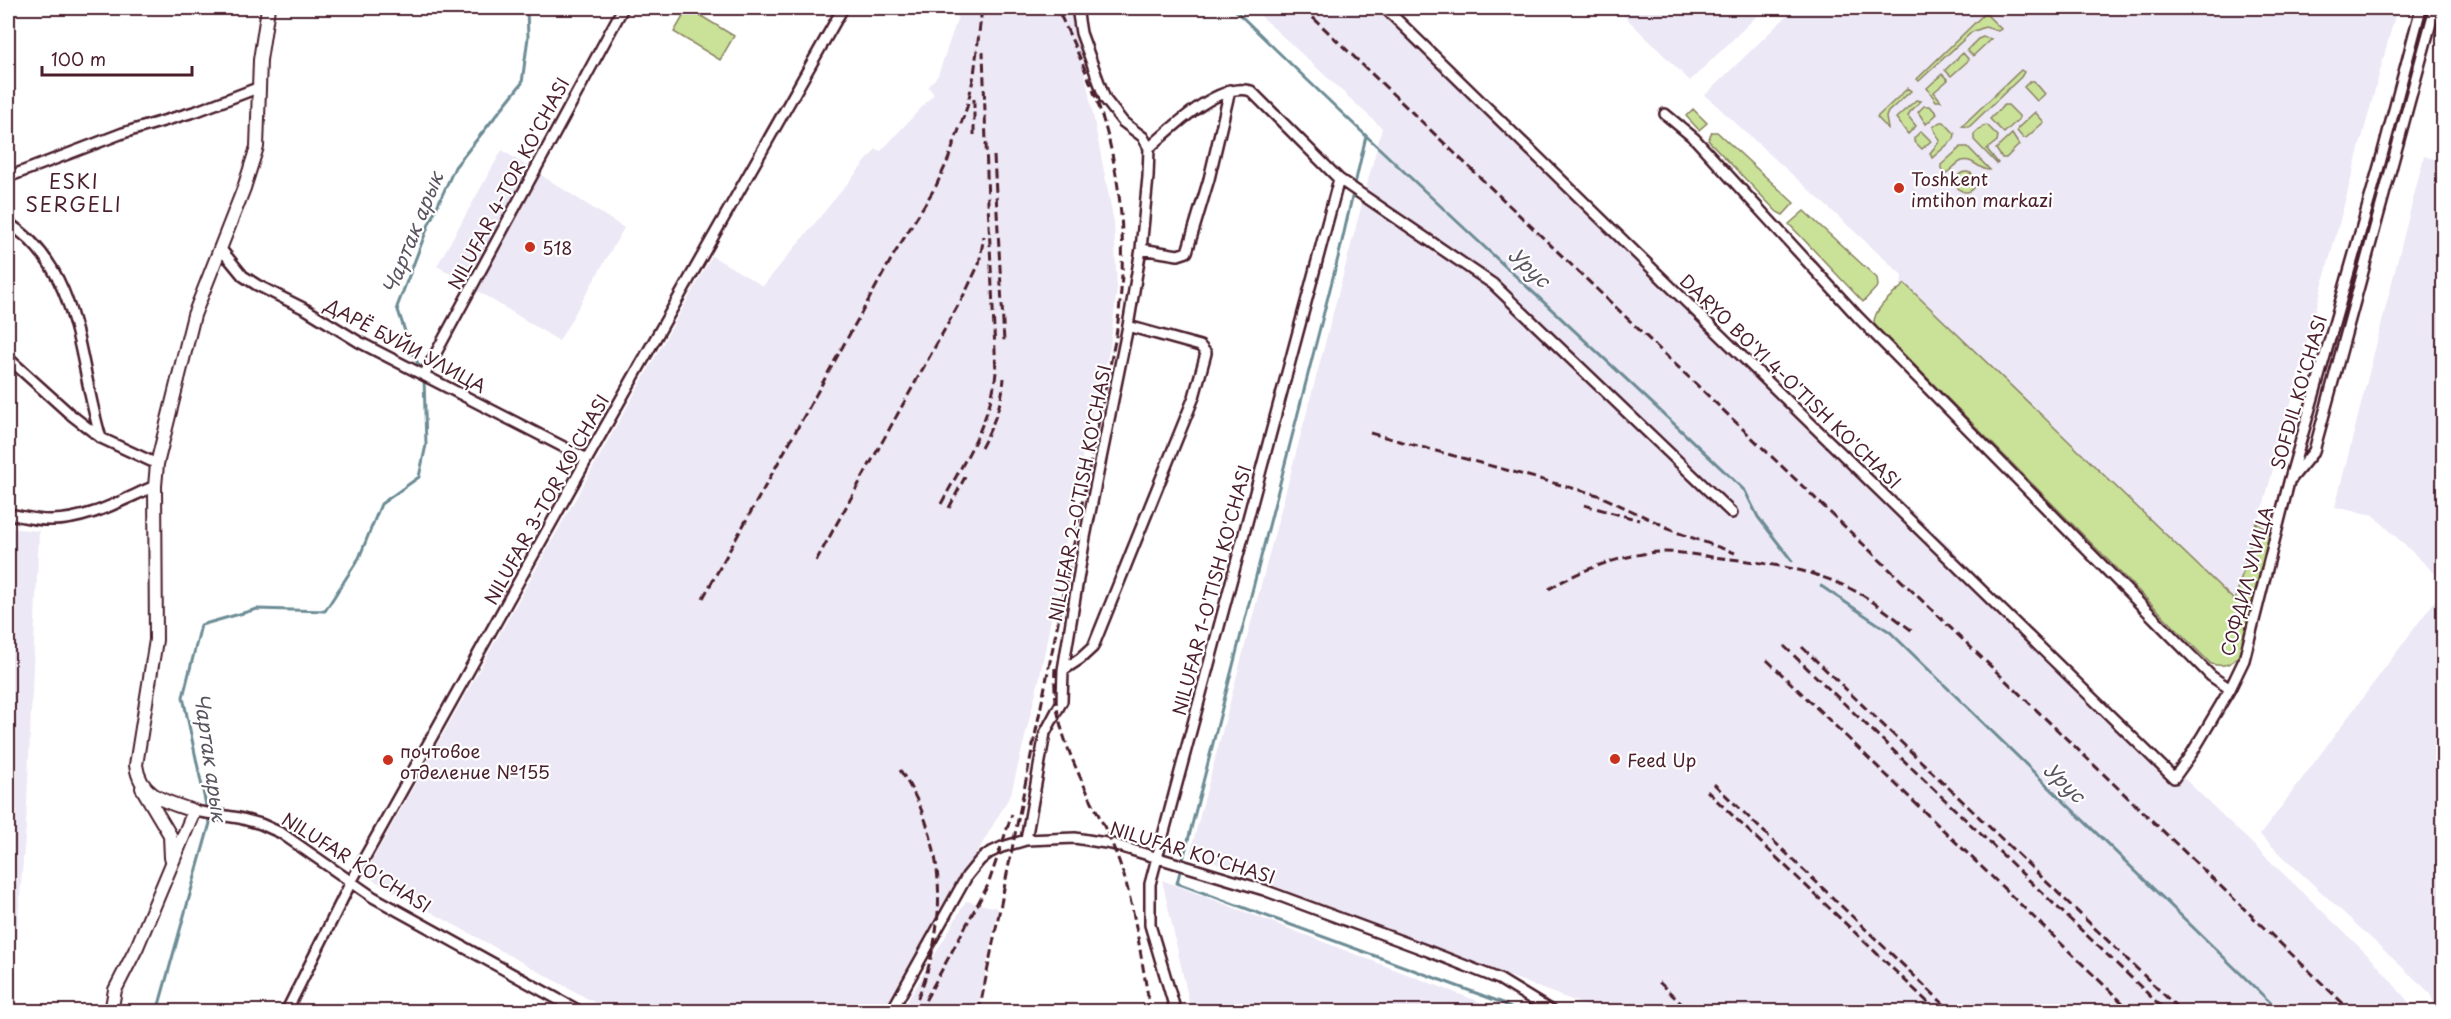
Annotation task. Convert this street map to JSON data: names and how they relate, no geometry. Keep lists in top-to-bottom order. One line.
{"streets":{"street":["NILUFAR 4-TOR KO'CHASI","ДАРЁ БУЙИ УЛИЦА","DARYO BO'YI 4-O'TISH KO'CHASI","SOFDIL KO'CHASI","NILUFAR 2-O'TISH KO'CHASI","NILUFAR 3-TOR KO'CHASI","СОФДИЛ УЛИЦА","NILUFAR 1-O'TISH KO'CHASI","NILUFAR KO'CHASI"]},"crossings":[["NILUFAR 4-TOR KO'CHASI","ДАРЁ БУЙИ УЛИЦА"],["ДАРЁ БУЙИ УЛИЦА","NILUFAR 3-TOR KO'CHASI"],["DARYO BO'YI 4-O'TISH KO'CHASI","СОФДИЛ УЛИЦА"],["SOFDIL KO'CHASI","СОФДИЛ УЛИЦА"],["NILUFAR 2-O'TISH KO'CHASI","NILUFAR KO'CHASI"],["NILUFAR 3-TOR KO'CHASI","NILUFAR KO'CHASI"],["NILUFAR 1-O'TISH KO'CHASI","NILUFAR KO'CHASI"]],"districts":["ESKI SERGELI"],"water":["Чартак арык","Урус"],"places":["Toshkent imtihon markazi","518","Feed Up","почтовое отделение №155"],"scale_bar":"100 m"}
